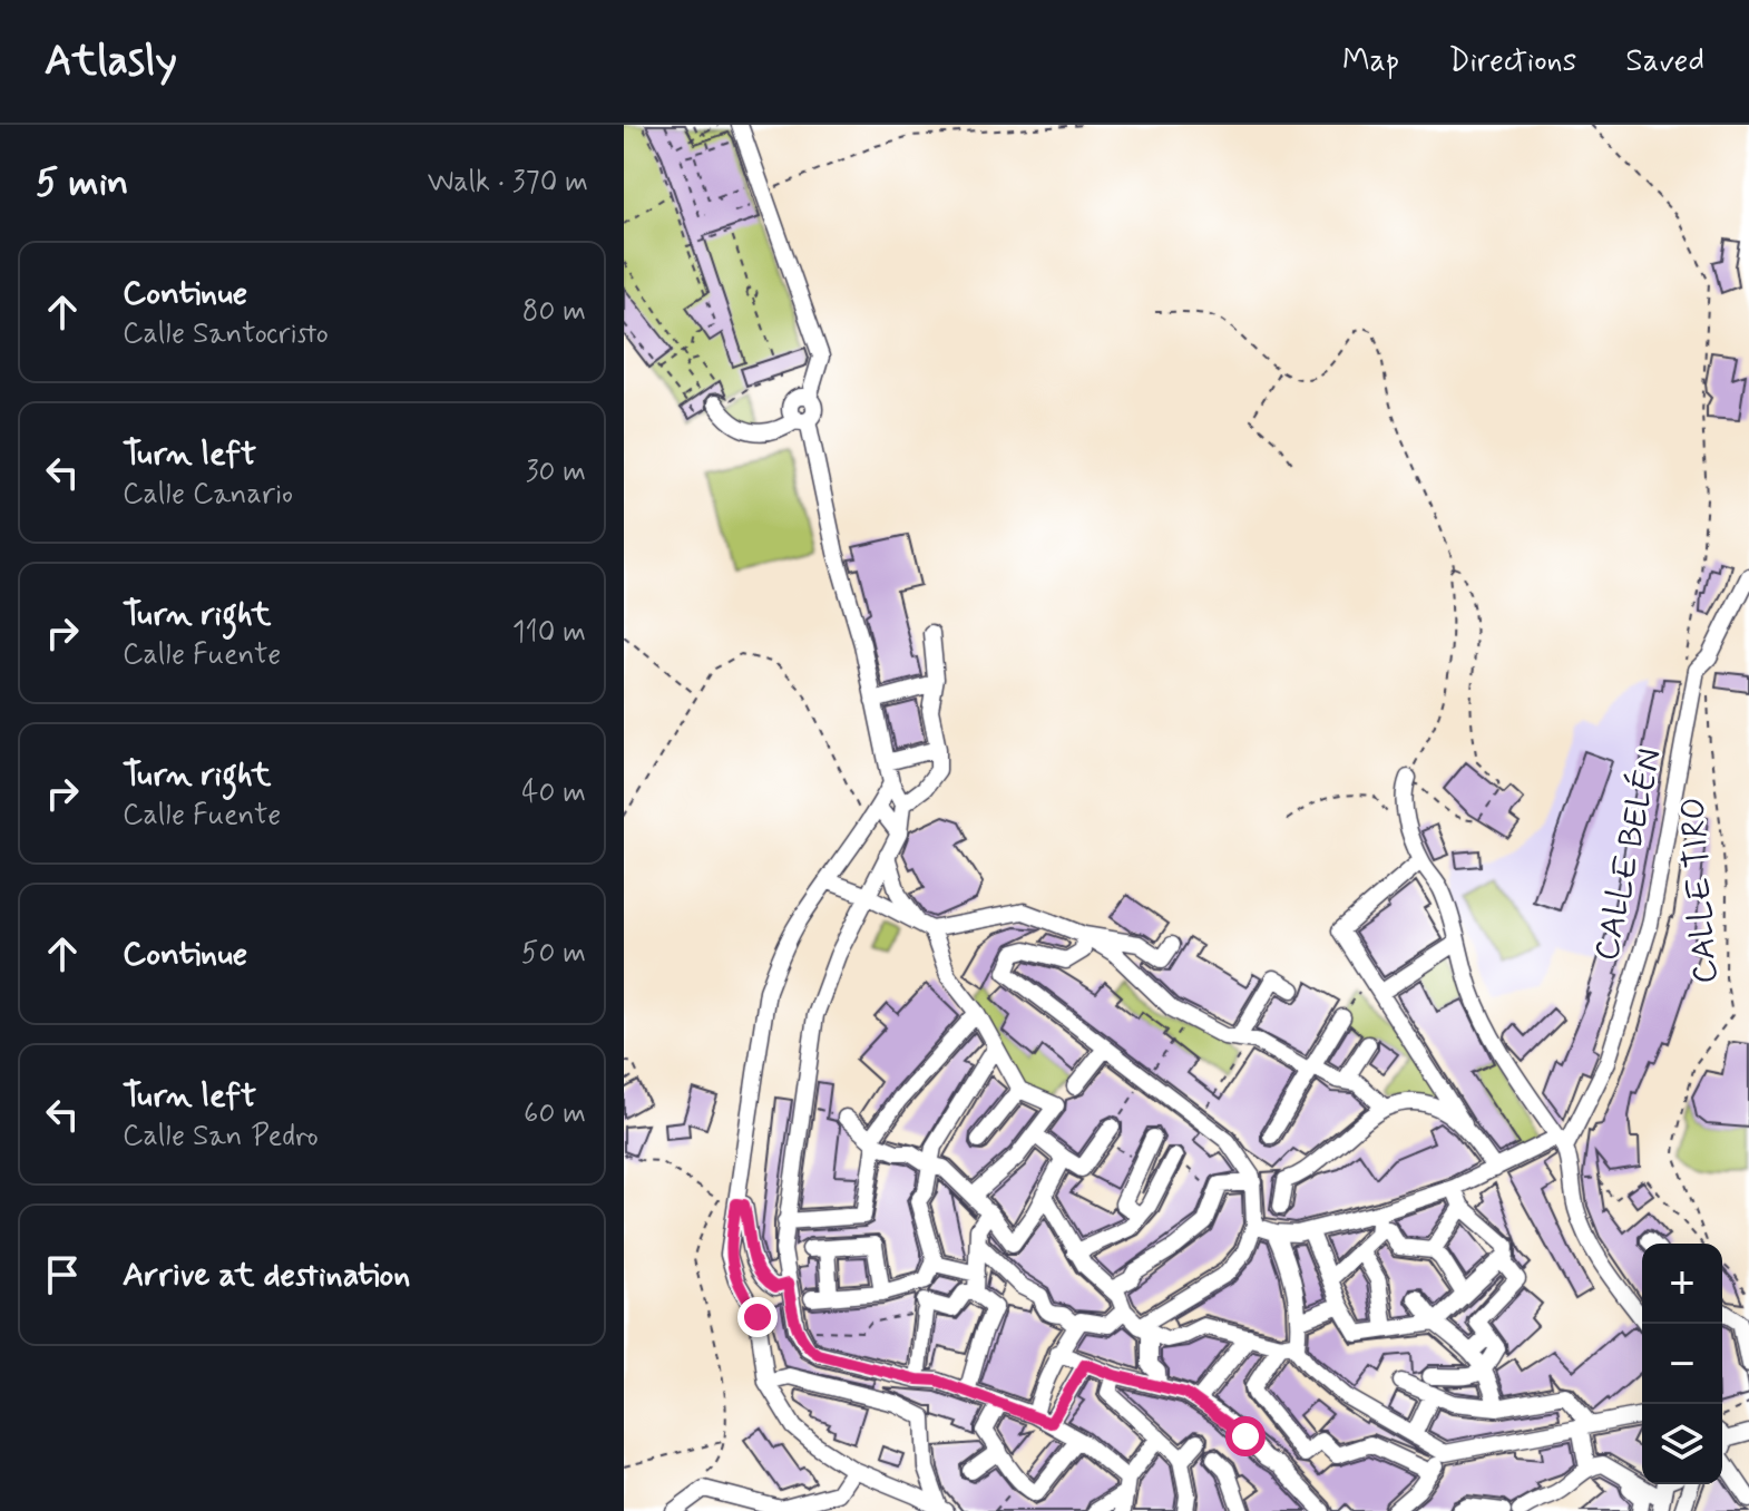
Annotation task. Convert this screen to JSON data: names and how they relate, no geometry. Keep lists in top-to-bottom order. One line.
{"streets":{"street":["CALLE BELÉN"],"path":["CALLE TIRO"]},"crossings":[["CALLE BELÉN","CALLE TIRO"]],"page":{"header":"Atlasly","nav":["Map","Directions","Saved"],"heading":["5 min","Walk · 370 m"],"list":[["Continue","Calle Santocristo","80 m"],["Turn left","Calle Canario","30 m"],["Turn right","Calle Fuente","110 m"],["Turn right","Calle Fuente","40 m"],["Continue","50 m"],["Turn left","Calle San Pedro","60 m"],"Arrive at destination"],"map_buttons":["+","−"]}}
